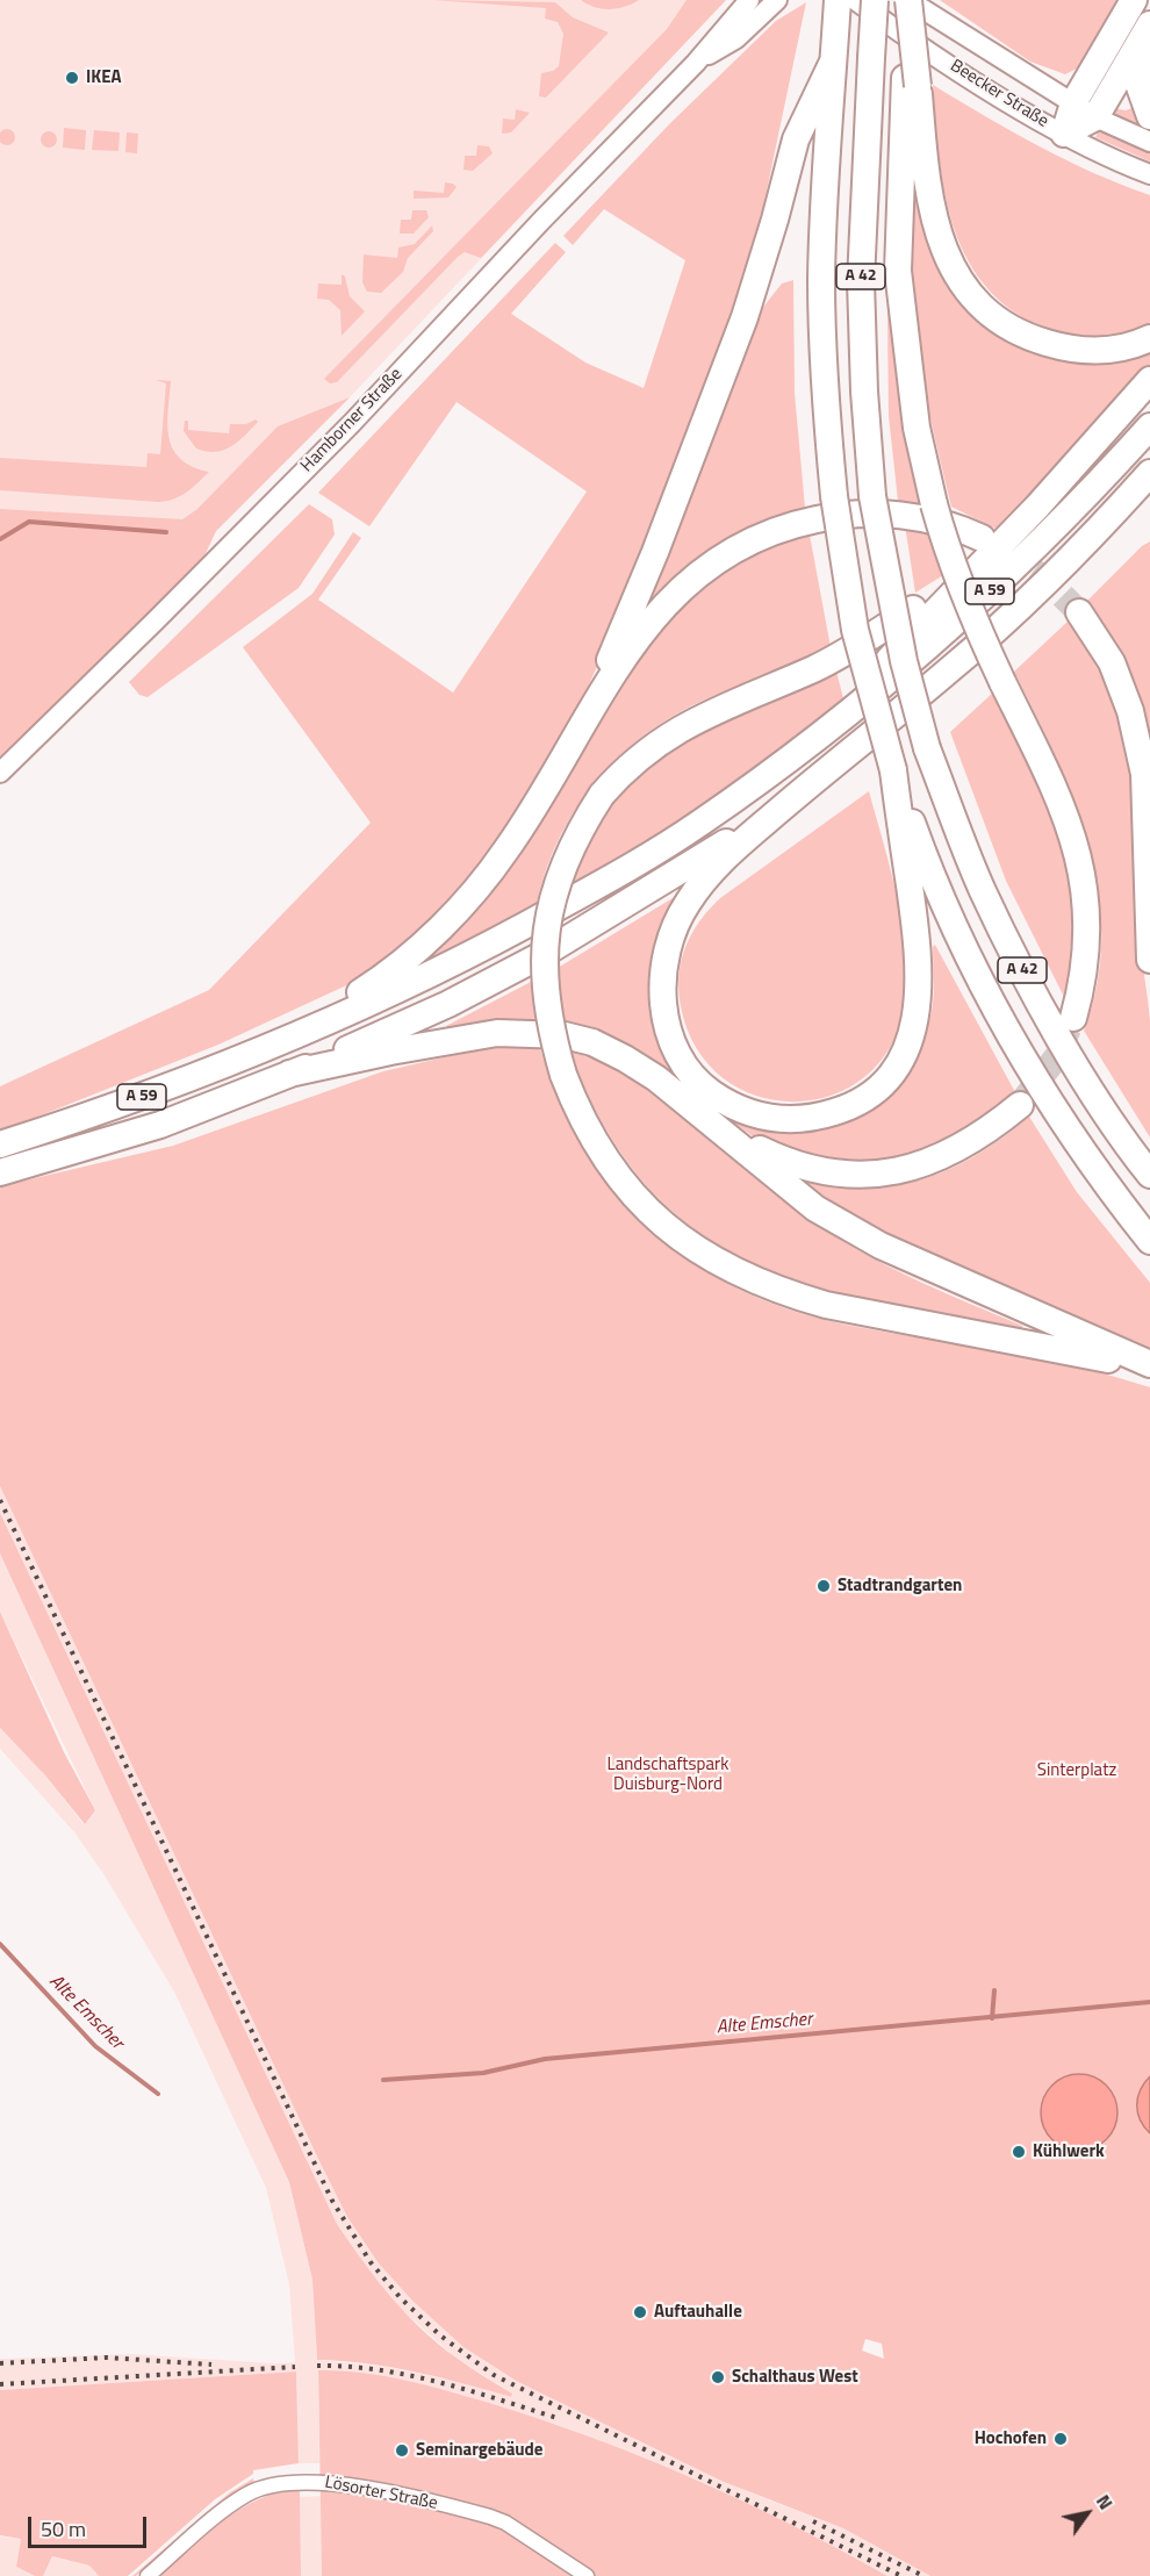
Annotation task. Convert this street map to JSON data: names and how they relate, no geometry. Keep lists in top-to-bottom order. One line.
{"streets":{"highway":["A 42","A 59"],"street":["Beecker Straße","Hamborner Straße","Lösorter Straße"]},"water":["Alte Emscher"],"parks":["Landschaftspark Duisburg-Nord","Sinterplatz"],"places":["IKEA","Stadtrandgarten","Kühlwerk","Auftauhalle","Schalthaus West","Hochofen","Seminargebäude"],"scale_bar":"50 m","north":"top right"}
